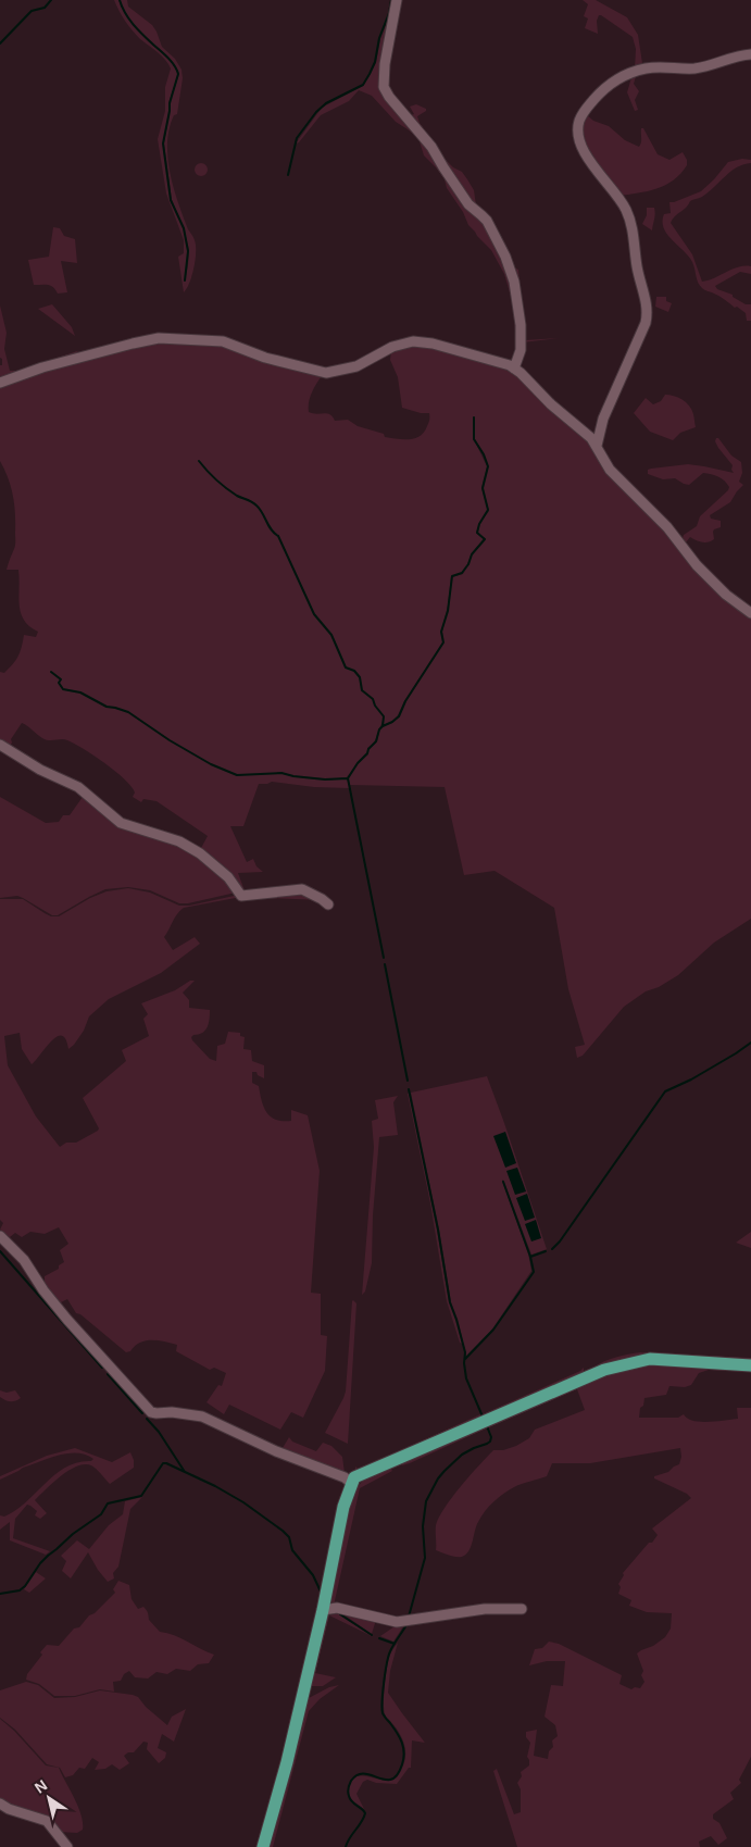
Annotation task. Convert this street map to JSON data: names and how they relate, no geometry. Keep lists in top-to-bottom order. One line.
{"north":"top left"}
